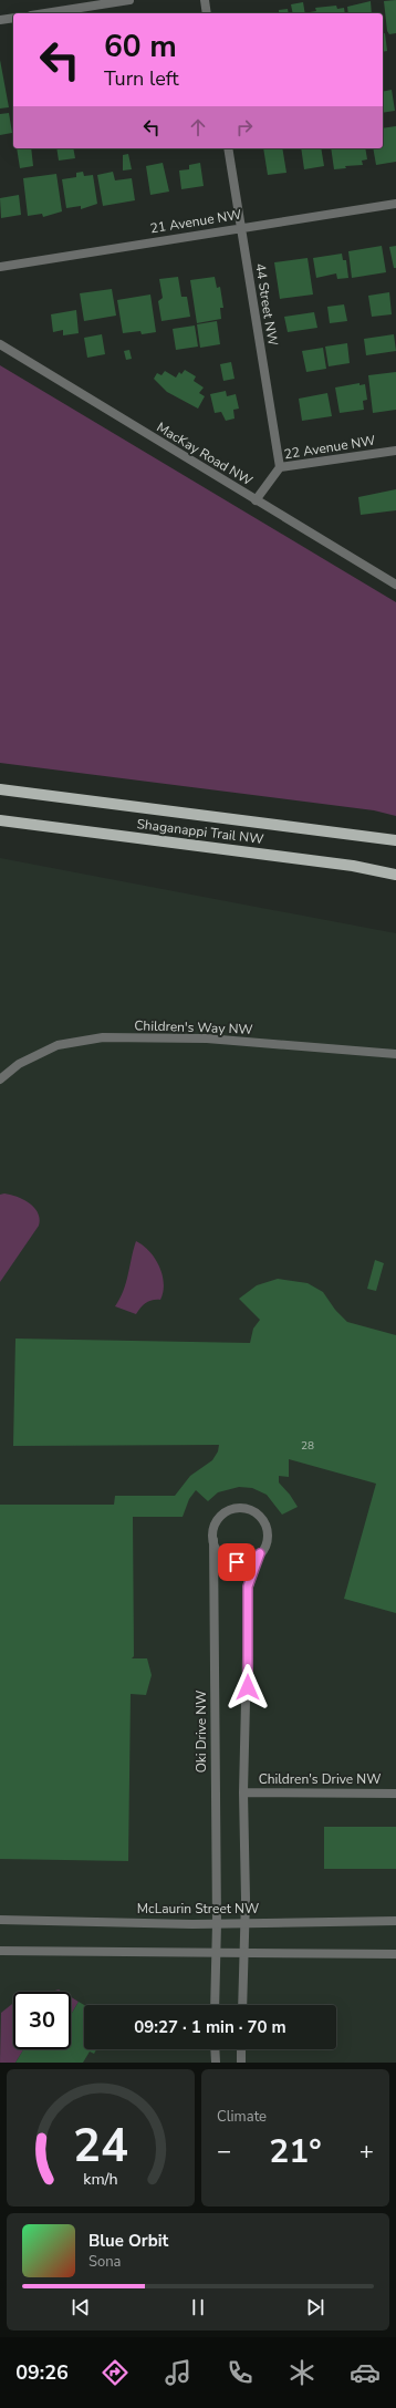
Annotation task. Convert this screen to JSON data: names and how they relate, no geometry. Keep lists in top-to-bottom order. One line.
{"streets":{"main road":["Shaganappi Trail NW"],"street":["21 Avenue NW","44 Street NW","22 Avenue NW","MacKay Road NW","Children's Way NW","Oki Drive NW","Children's Drive NW","McLaurin Street NW"]},"crossings":[["21 Avenue NW","44 Street NW"],["44 Street NW","22 Avenue NW"],["22 Avenue NW","MacKay Road NW"],["Oki Drive NW","McLaurin Street NW"]],"house_numbers":["28"],"page":{"turn":["60 m","Turn left"],"limit":"30","trip":"09:27 · 1 min · 70 m","tile":"Climate","heat":["−","21°","+"],"song":["Blue Orbit","Sona"],"tabs":"09:26","gauge":["24","km/h"]}}
